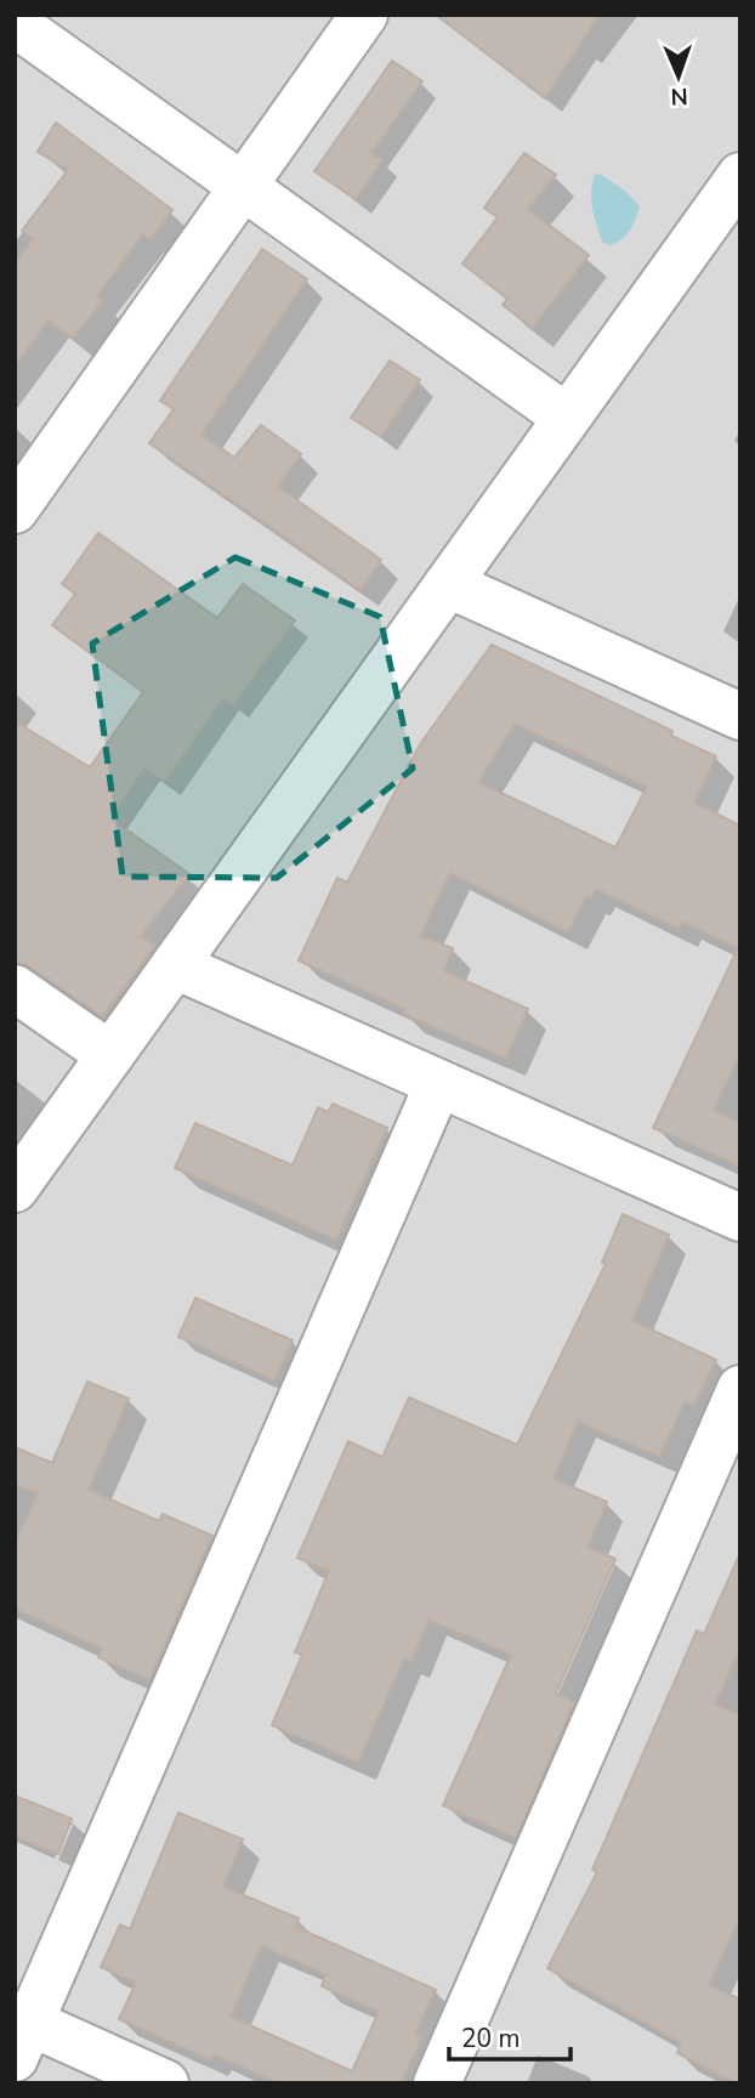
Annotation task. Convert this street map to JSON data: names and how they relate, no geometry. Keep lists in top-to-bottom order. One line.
{"scale_bar":"20 m","north":"bottom"}
